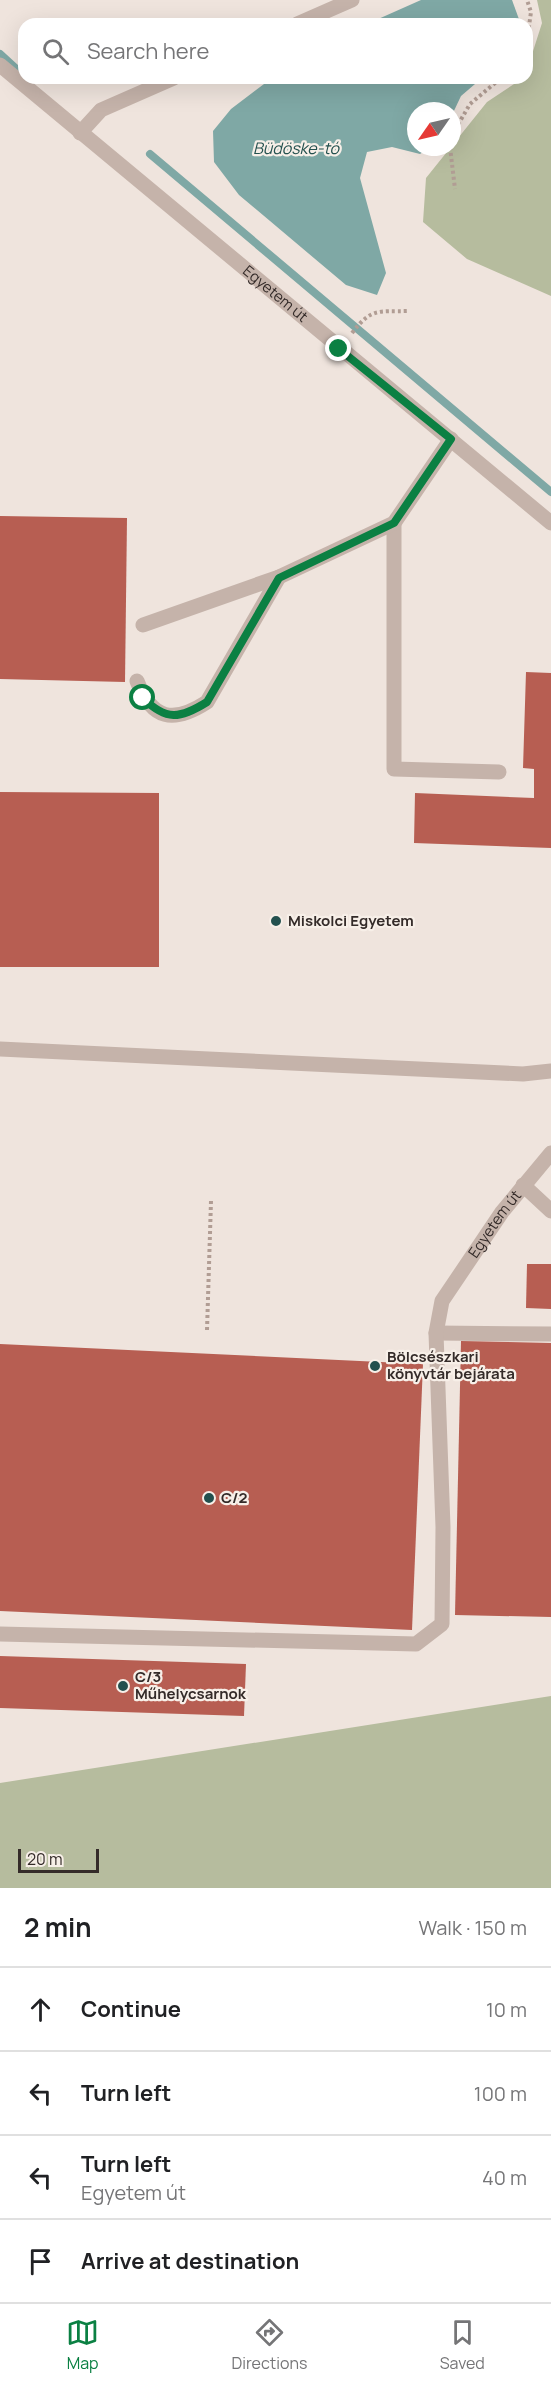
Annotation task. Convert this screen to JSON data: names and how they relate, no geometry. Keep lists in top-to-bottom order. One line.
{"streets":{"street":["Egyetem út"]},"water":["Büdöske-tó"],"places":["Miskolci Egyetem","Bölcsészkari könyvtár bejárata","C/2","C/3 Műhelycsarnok"],"scale_bar":"20 m","north":"bottom left","page":{"search":"Search here","scale":"20 m","heading":["2 min","Walk · 150 m"],"list":[["Continue","10 m"],["Turn left","100 m"],["Turn left","Egyetem út","40 m"],"Arrive at destination"],"nav":["Map","Directions","Saved"]}}
